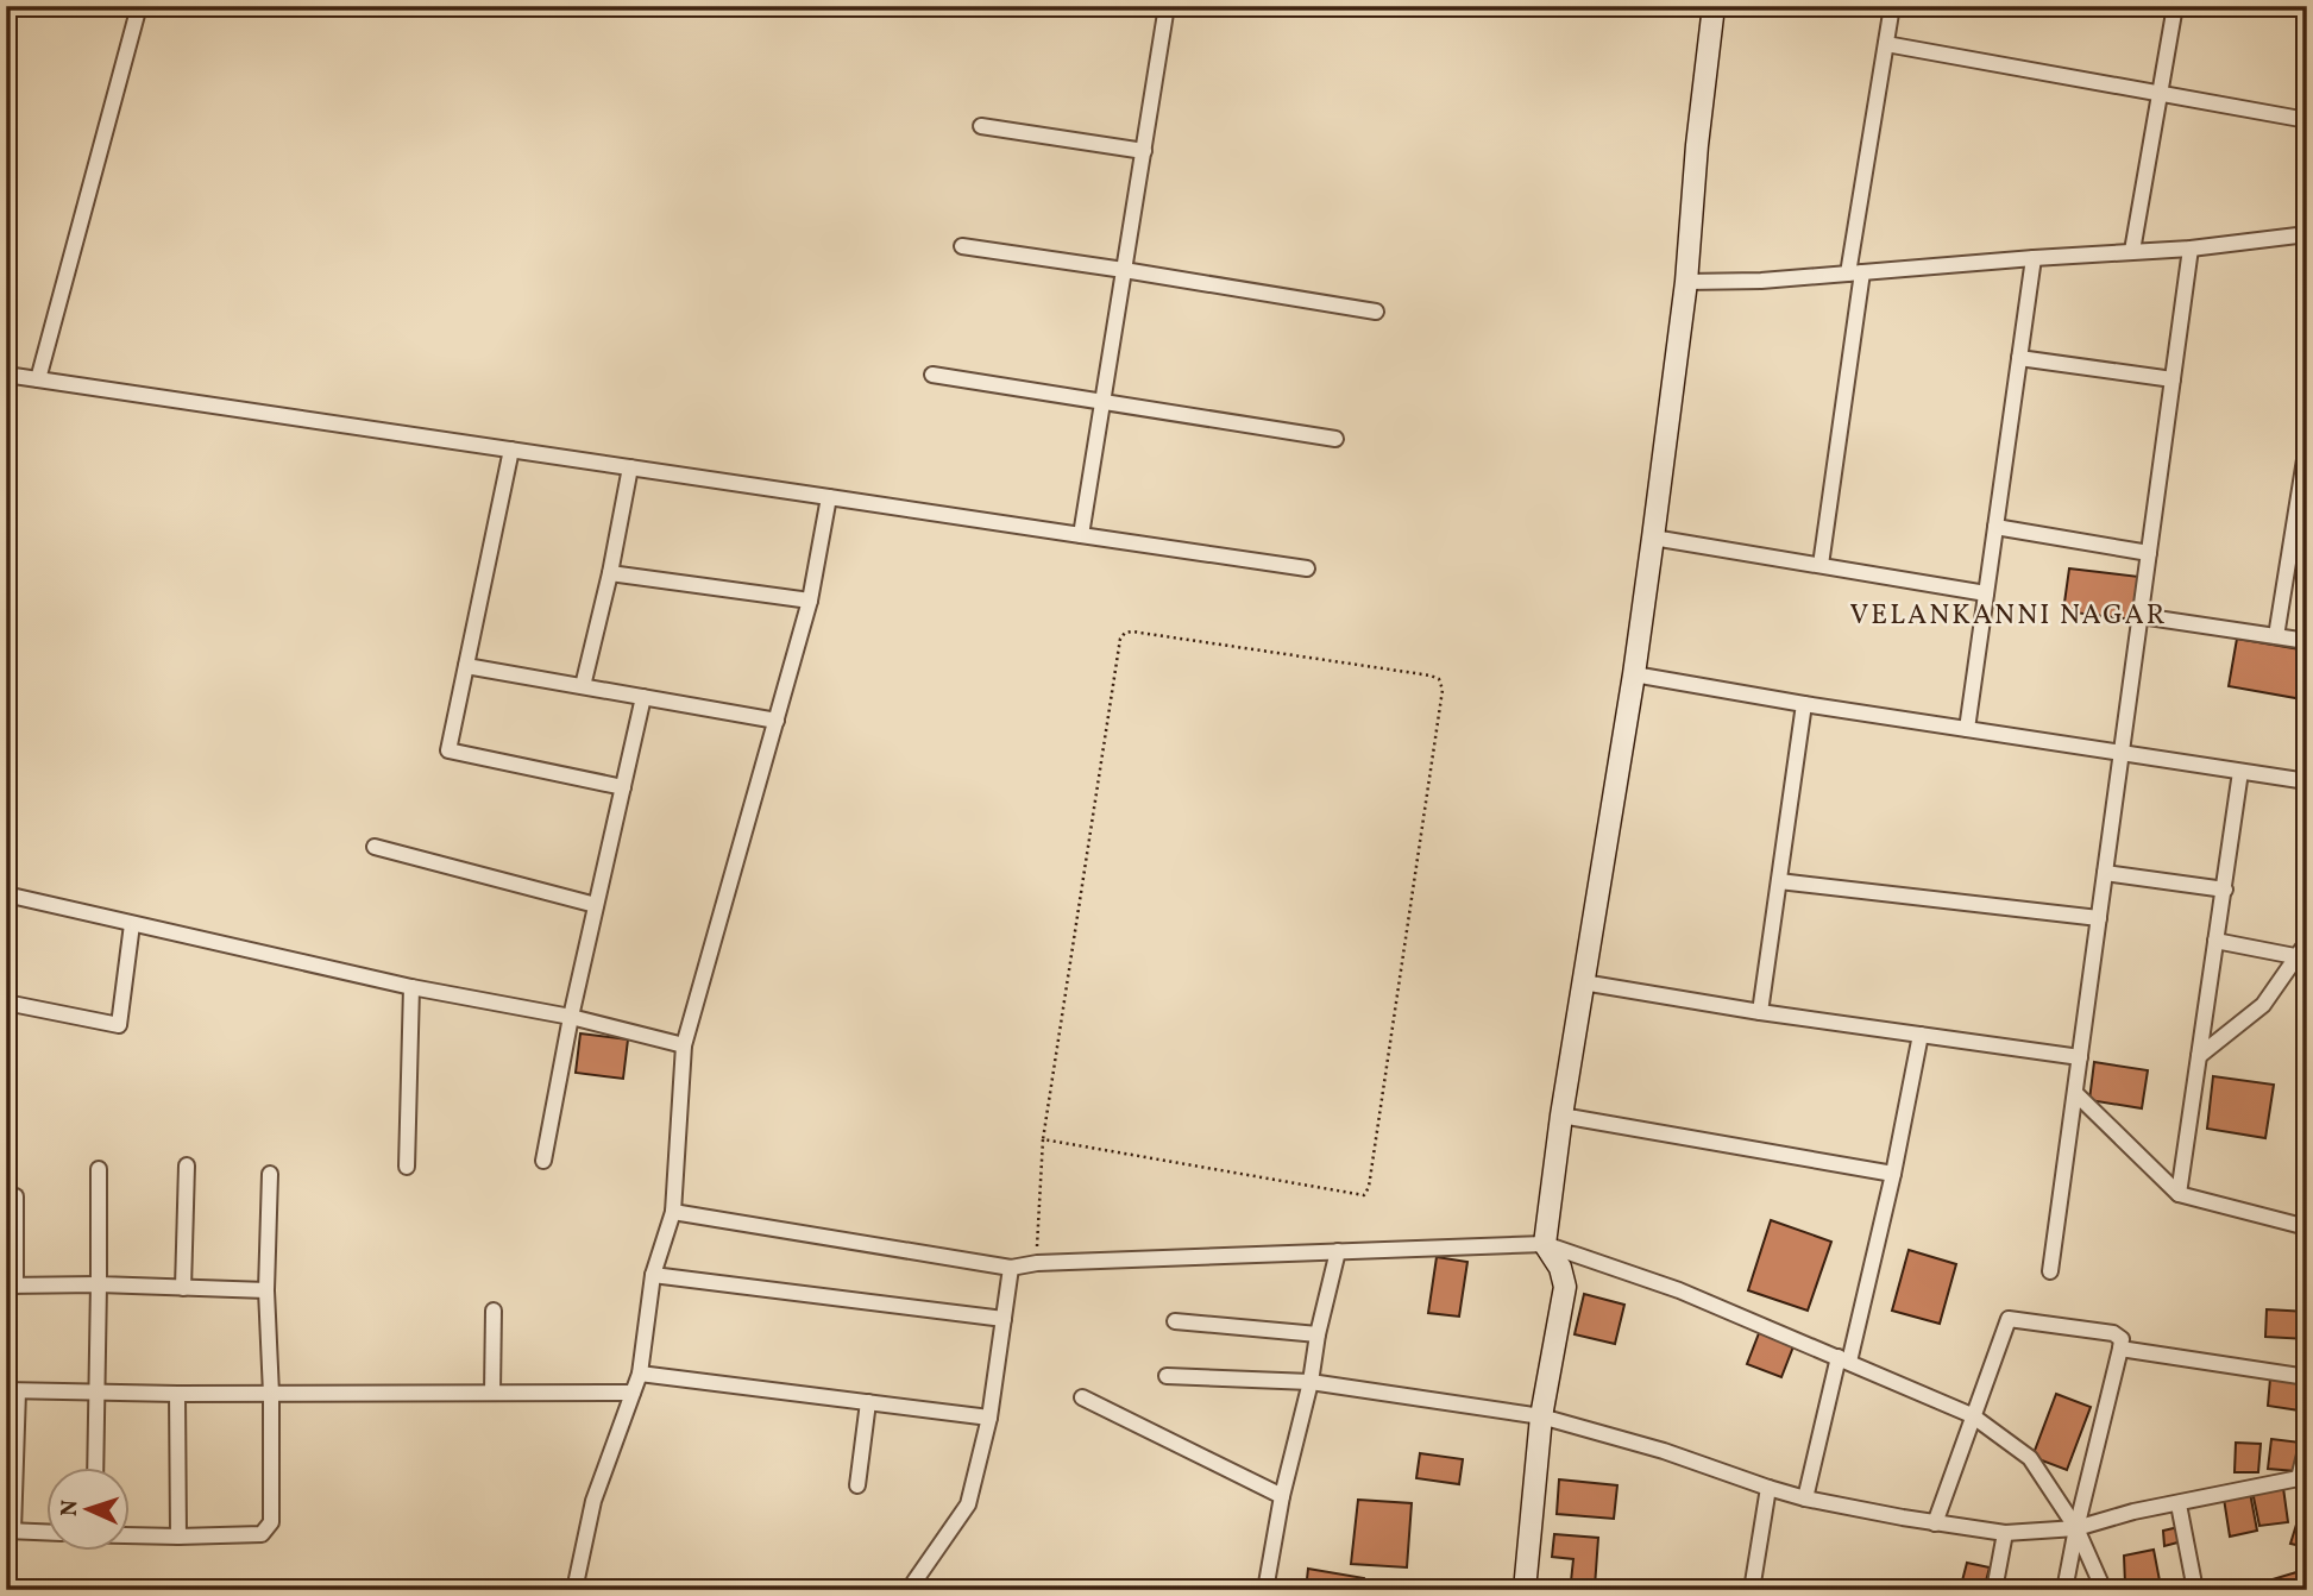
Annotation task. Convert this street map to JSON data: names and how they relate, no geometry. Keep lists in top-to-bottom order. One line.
{"districts":["VELANKANNI NAGAR"],"north":"left"}
